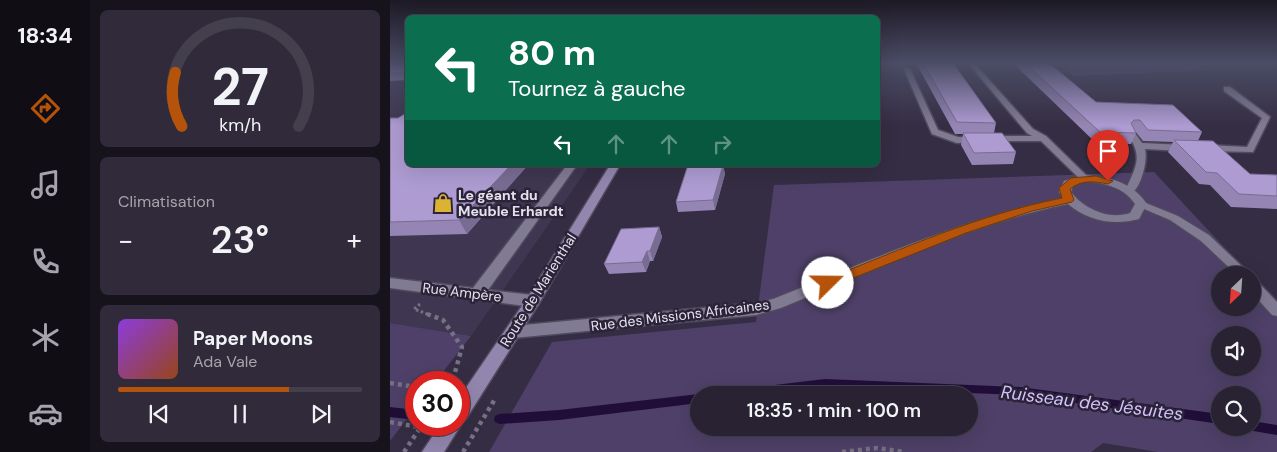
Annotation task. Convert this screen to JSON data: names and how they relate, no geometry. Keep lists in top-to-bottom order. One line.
{"streets":{"street":["Route de Marienthal","Rue Ampère","Rue des Missions Africaines"]},"crossings":[["Route de Marienthal","Rue Ampère"],["Route de Marienthal","Rue des Missions Africaines"]],"water":["Ruisseau des Jésuites"],"places":{"shop":["Le géant du Meuble Erhardt"]},"north":"bottom left","page":{"tabs":"18:34","turn":["80 m","Tournez à gauche"],"tile":"Climatisation","heat":["−","23°","+"],"song":["Paper Moons","Ada Vale"],"limit":"30","trip":"18:35 · 1 min · 100 m","gauge":["27","km/h"]}}
